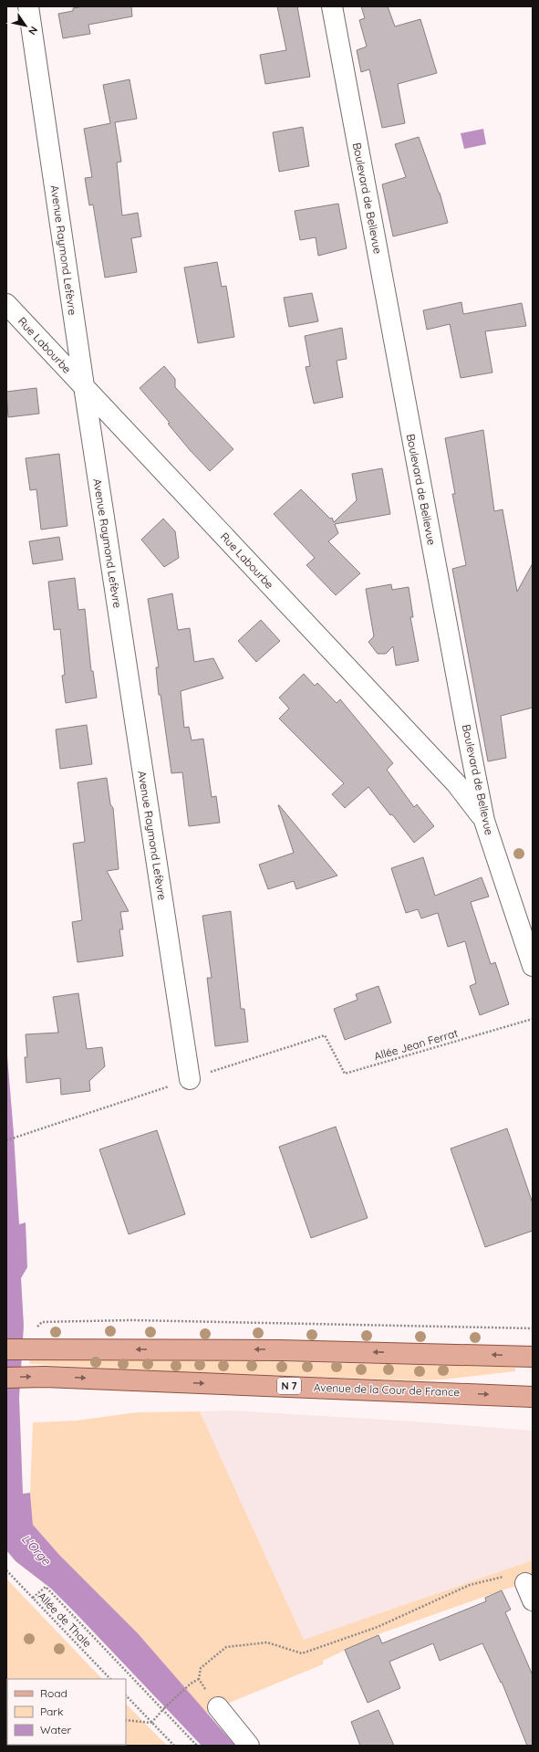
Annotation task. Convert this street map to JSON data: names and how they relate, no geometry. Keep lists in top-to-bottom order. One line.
{"streets":{"main road":["N 7","Avenue de la Cour de France"],"street":["Boulevard de Bellevue","Avenue Raymond Lefèvre","Rue Labourbe"],"path":["Allée Jean Ferrat","Allée de Thale"]},"crossings":[["Boulevard de Bellevue","Rue Labourbe"],["Avenue Raymond Lefèvre","Rue Labourbe"]],"water":["L'Orge"],"legend":["Road","Park","Water"],"north":"bottom right"}
